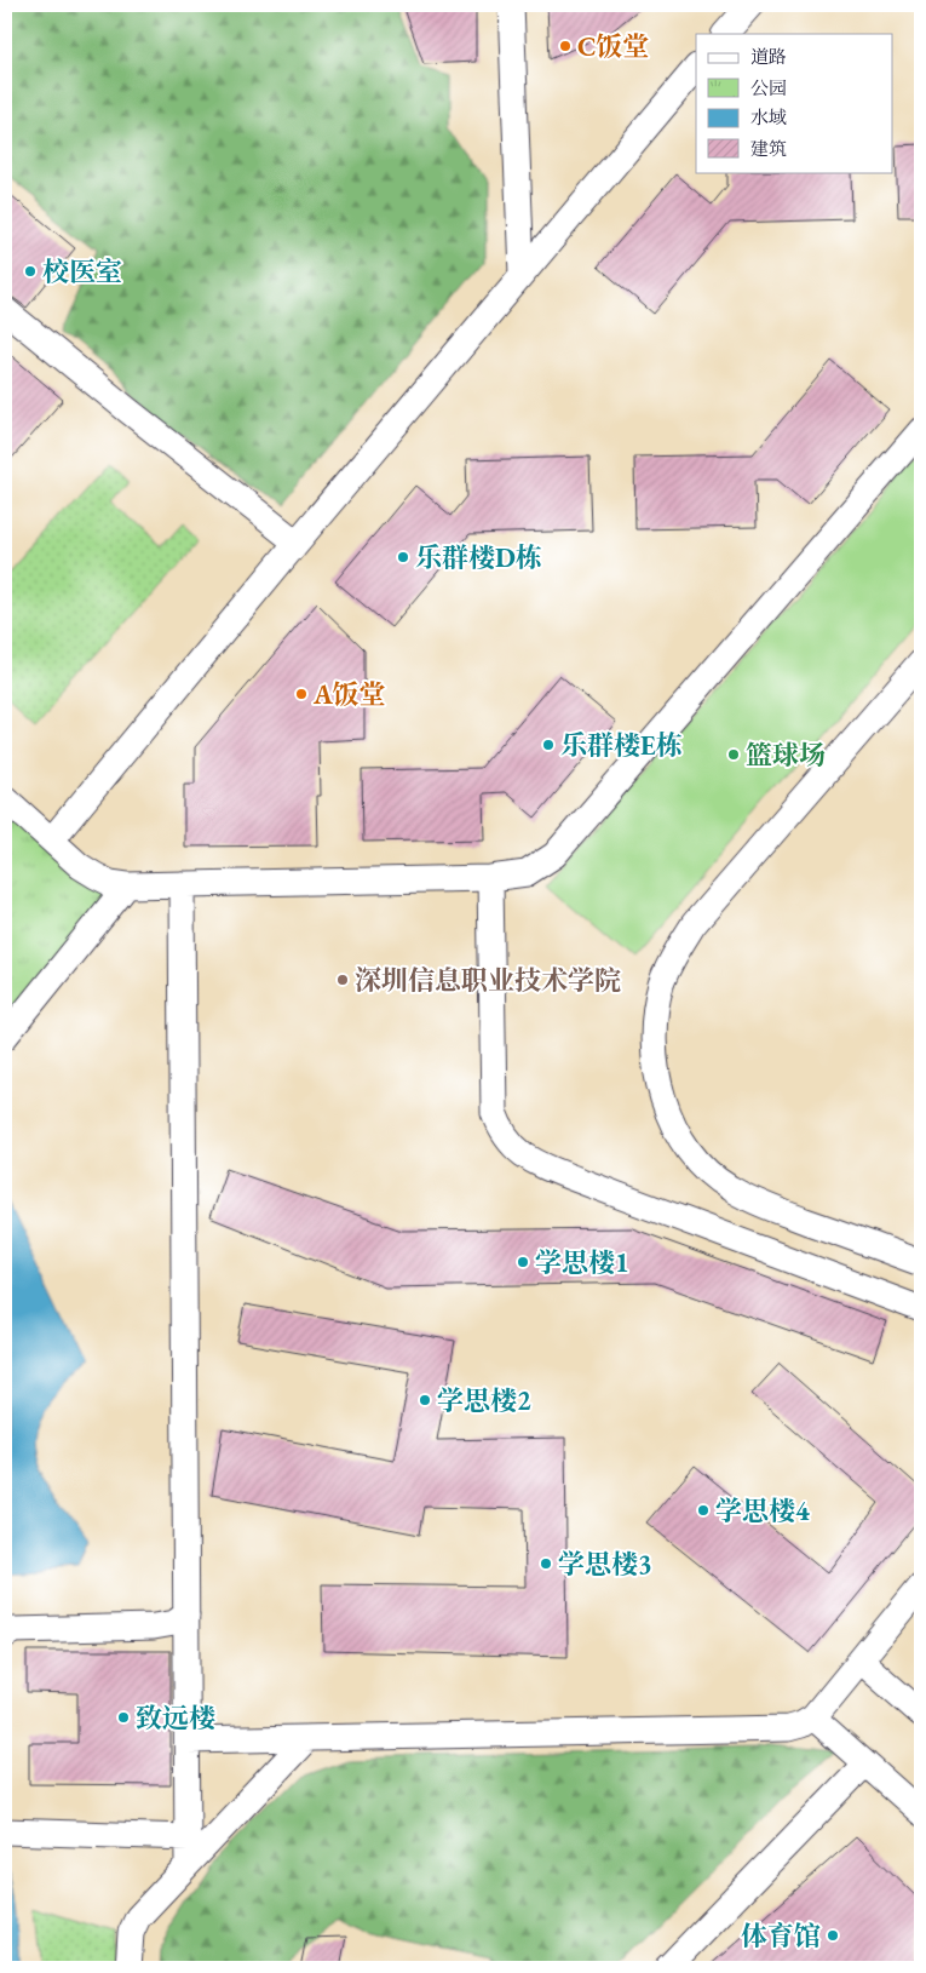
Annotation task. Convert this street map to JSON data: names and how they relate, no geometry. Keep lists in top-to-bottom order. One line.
{"places":["C饭堂","校医室","乐群楼D栋","A饭堂","乐群楼E栋","篮球场","深圳信息职业技术学院","学思楼1","学思楼2","学思楼4","学思楼3","致远楼","体育馆"],"legend":["道路","公园","水域","建筑"]}
